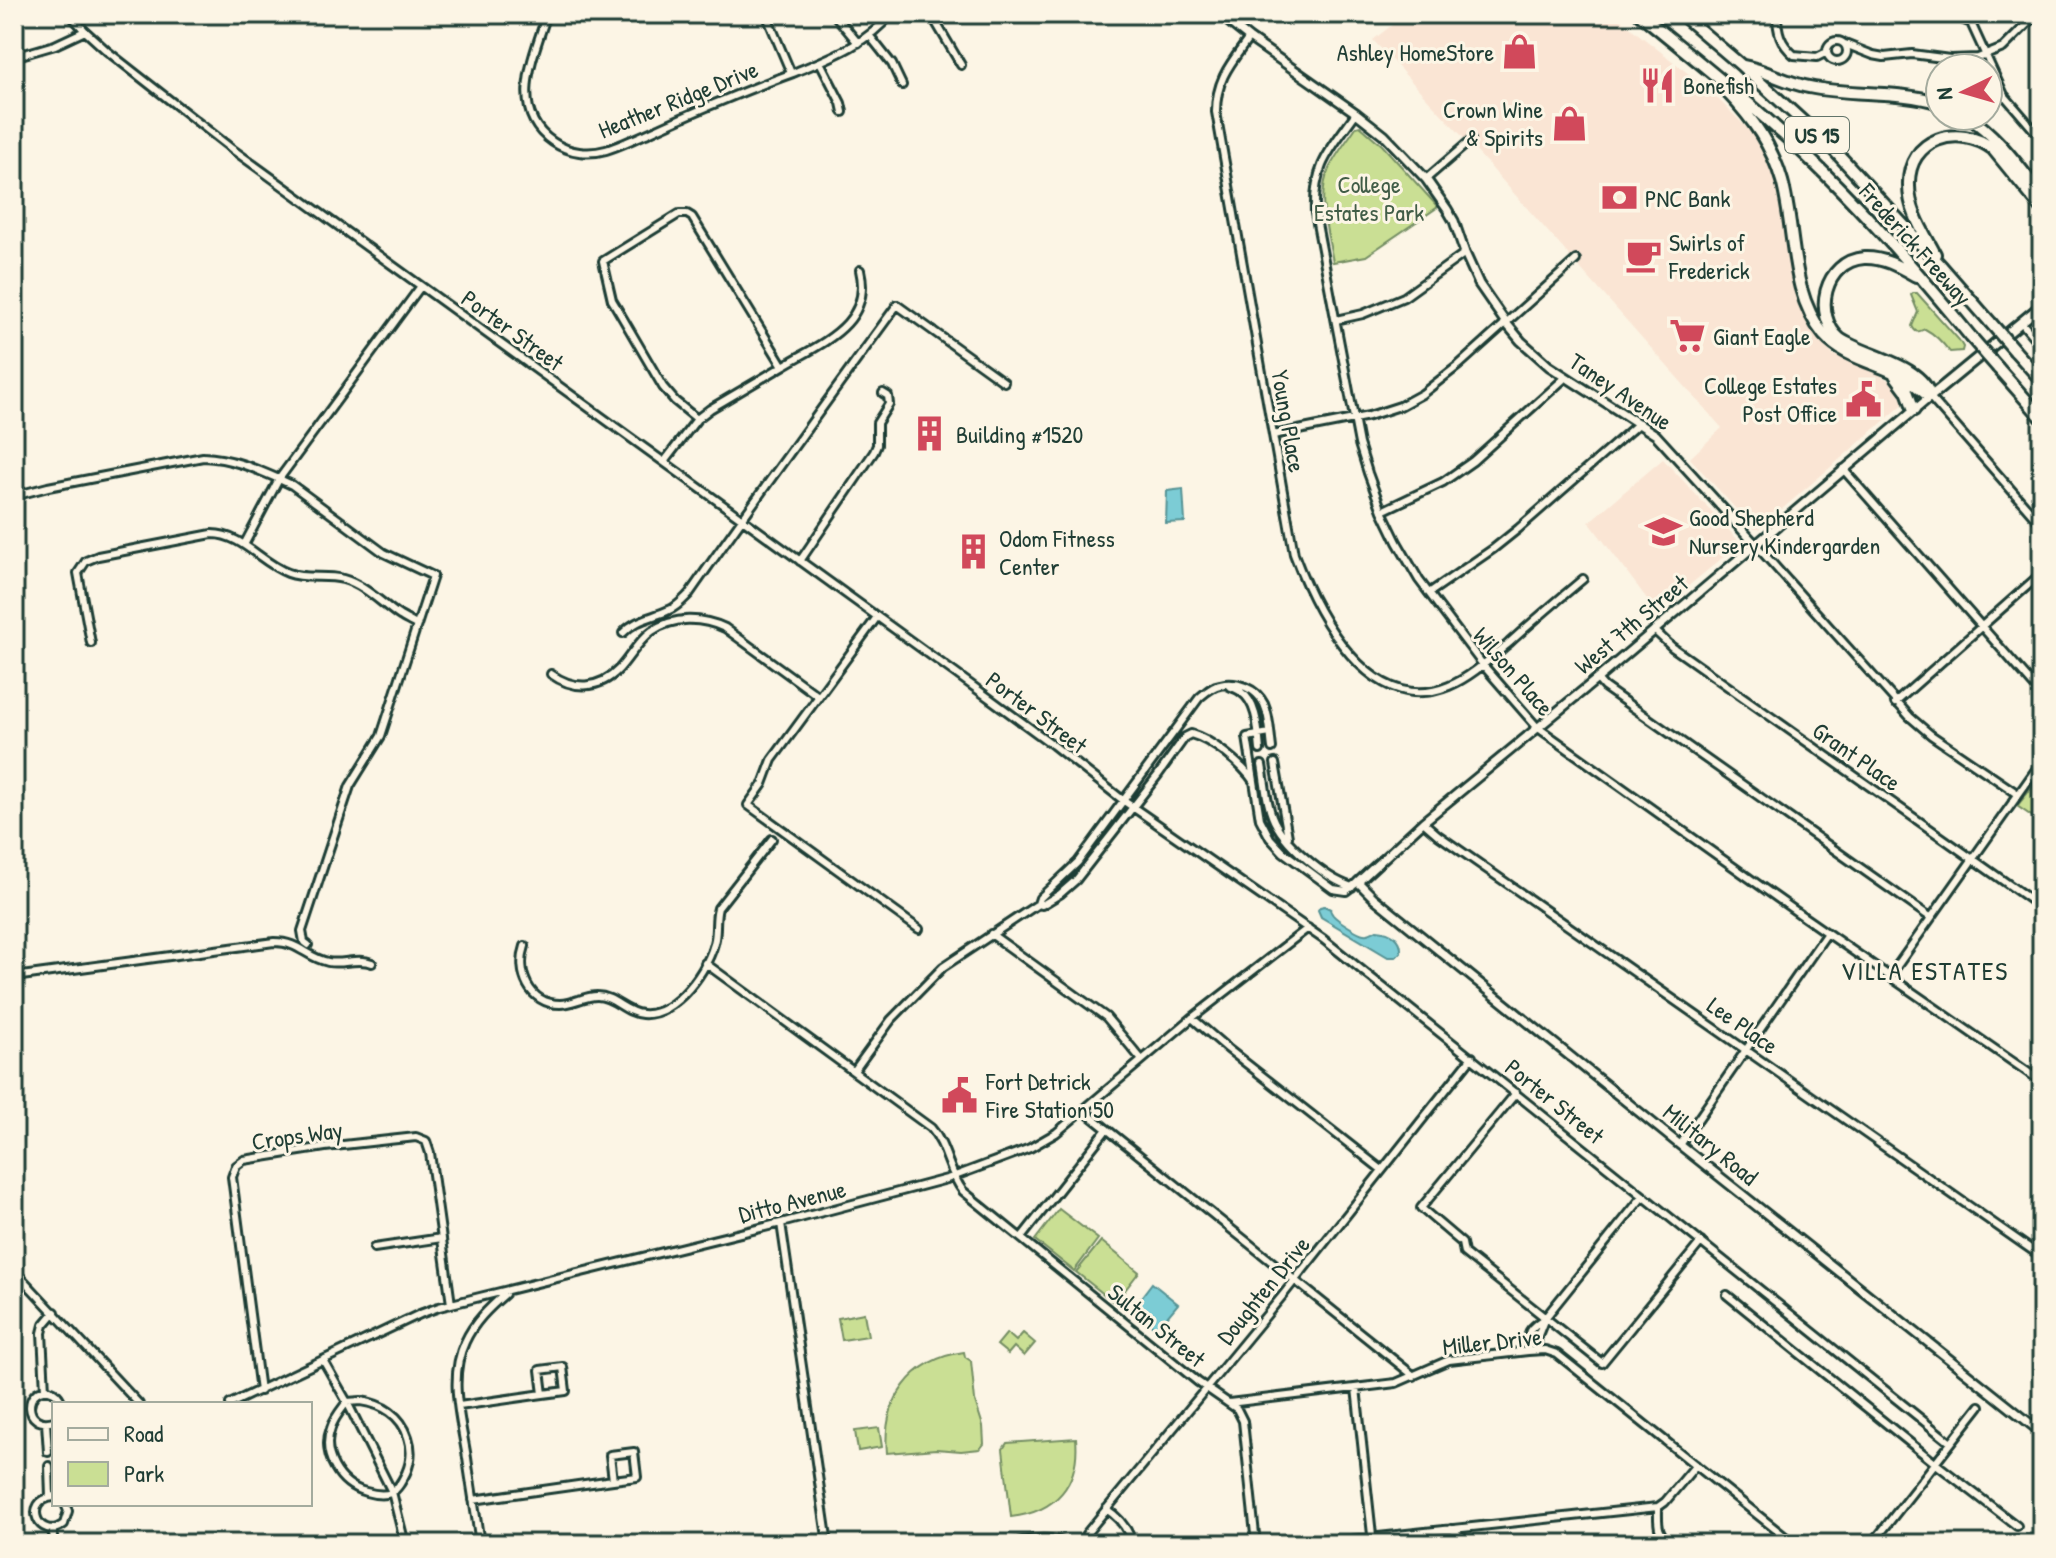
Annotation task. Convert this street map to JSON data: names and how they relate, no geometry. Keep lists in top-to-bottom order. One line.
{"streets":{"highway":["US 15","Frederick Freeway"],"main road":["West 7th Street"],"street":["Heather Ridge Drive","Porter Street","Taney Avenue","Young Place","Wilson Place","Grant Place","Lee Place","Crops Way","Military Road","Ditto Avenue","Doughten Drive","Sultan Street","Miller Drive"]},"crossings":[["Porter Street","Ditto Avenue"],["Porter Street","Doughten Drive"],["Taney Avenue","Young Place"],["Taney Avenue","West 7th Street"],["Taney Avenue","Wilson Place"],["Young Place","Wilson Place"],["West 7th Street","Wilson Place"],["West 7th Street","Grant Place"],["West 7th Street","Lee Place"],["West 7th Street","Military Road"],["Crops Way","Ditto Avenue"],["Ditto Avenue","Sultan Street"],["Doughten Drive","Sultan Street"],["Sultan Street","Miller Drive"]],"districts":["VILLA ESTATES"],"parks":["College Estates Park"],"places":{"shop":["Ashley HomeStore","Crown Wine & Spirits"],"restaurant":["Bonefish"],"bank":["PNC Bank"],"cafe":["Swirls of Frederick"],"supermarket":["Giant Eagle"],"public building":["College Estates Post Office","Fort Detrick Fire Station 50"],"building":["Building #1520","Odom Fitness Center"],"school or university":["Good Shepherd Nursery Kindergarden"]},"legend":["Road","Park"],"north":"left"}
